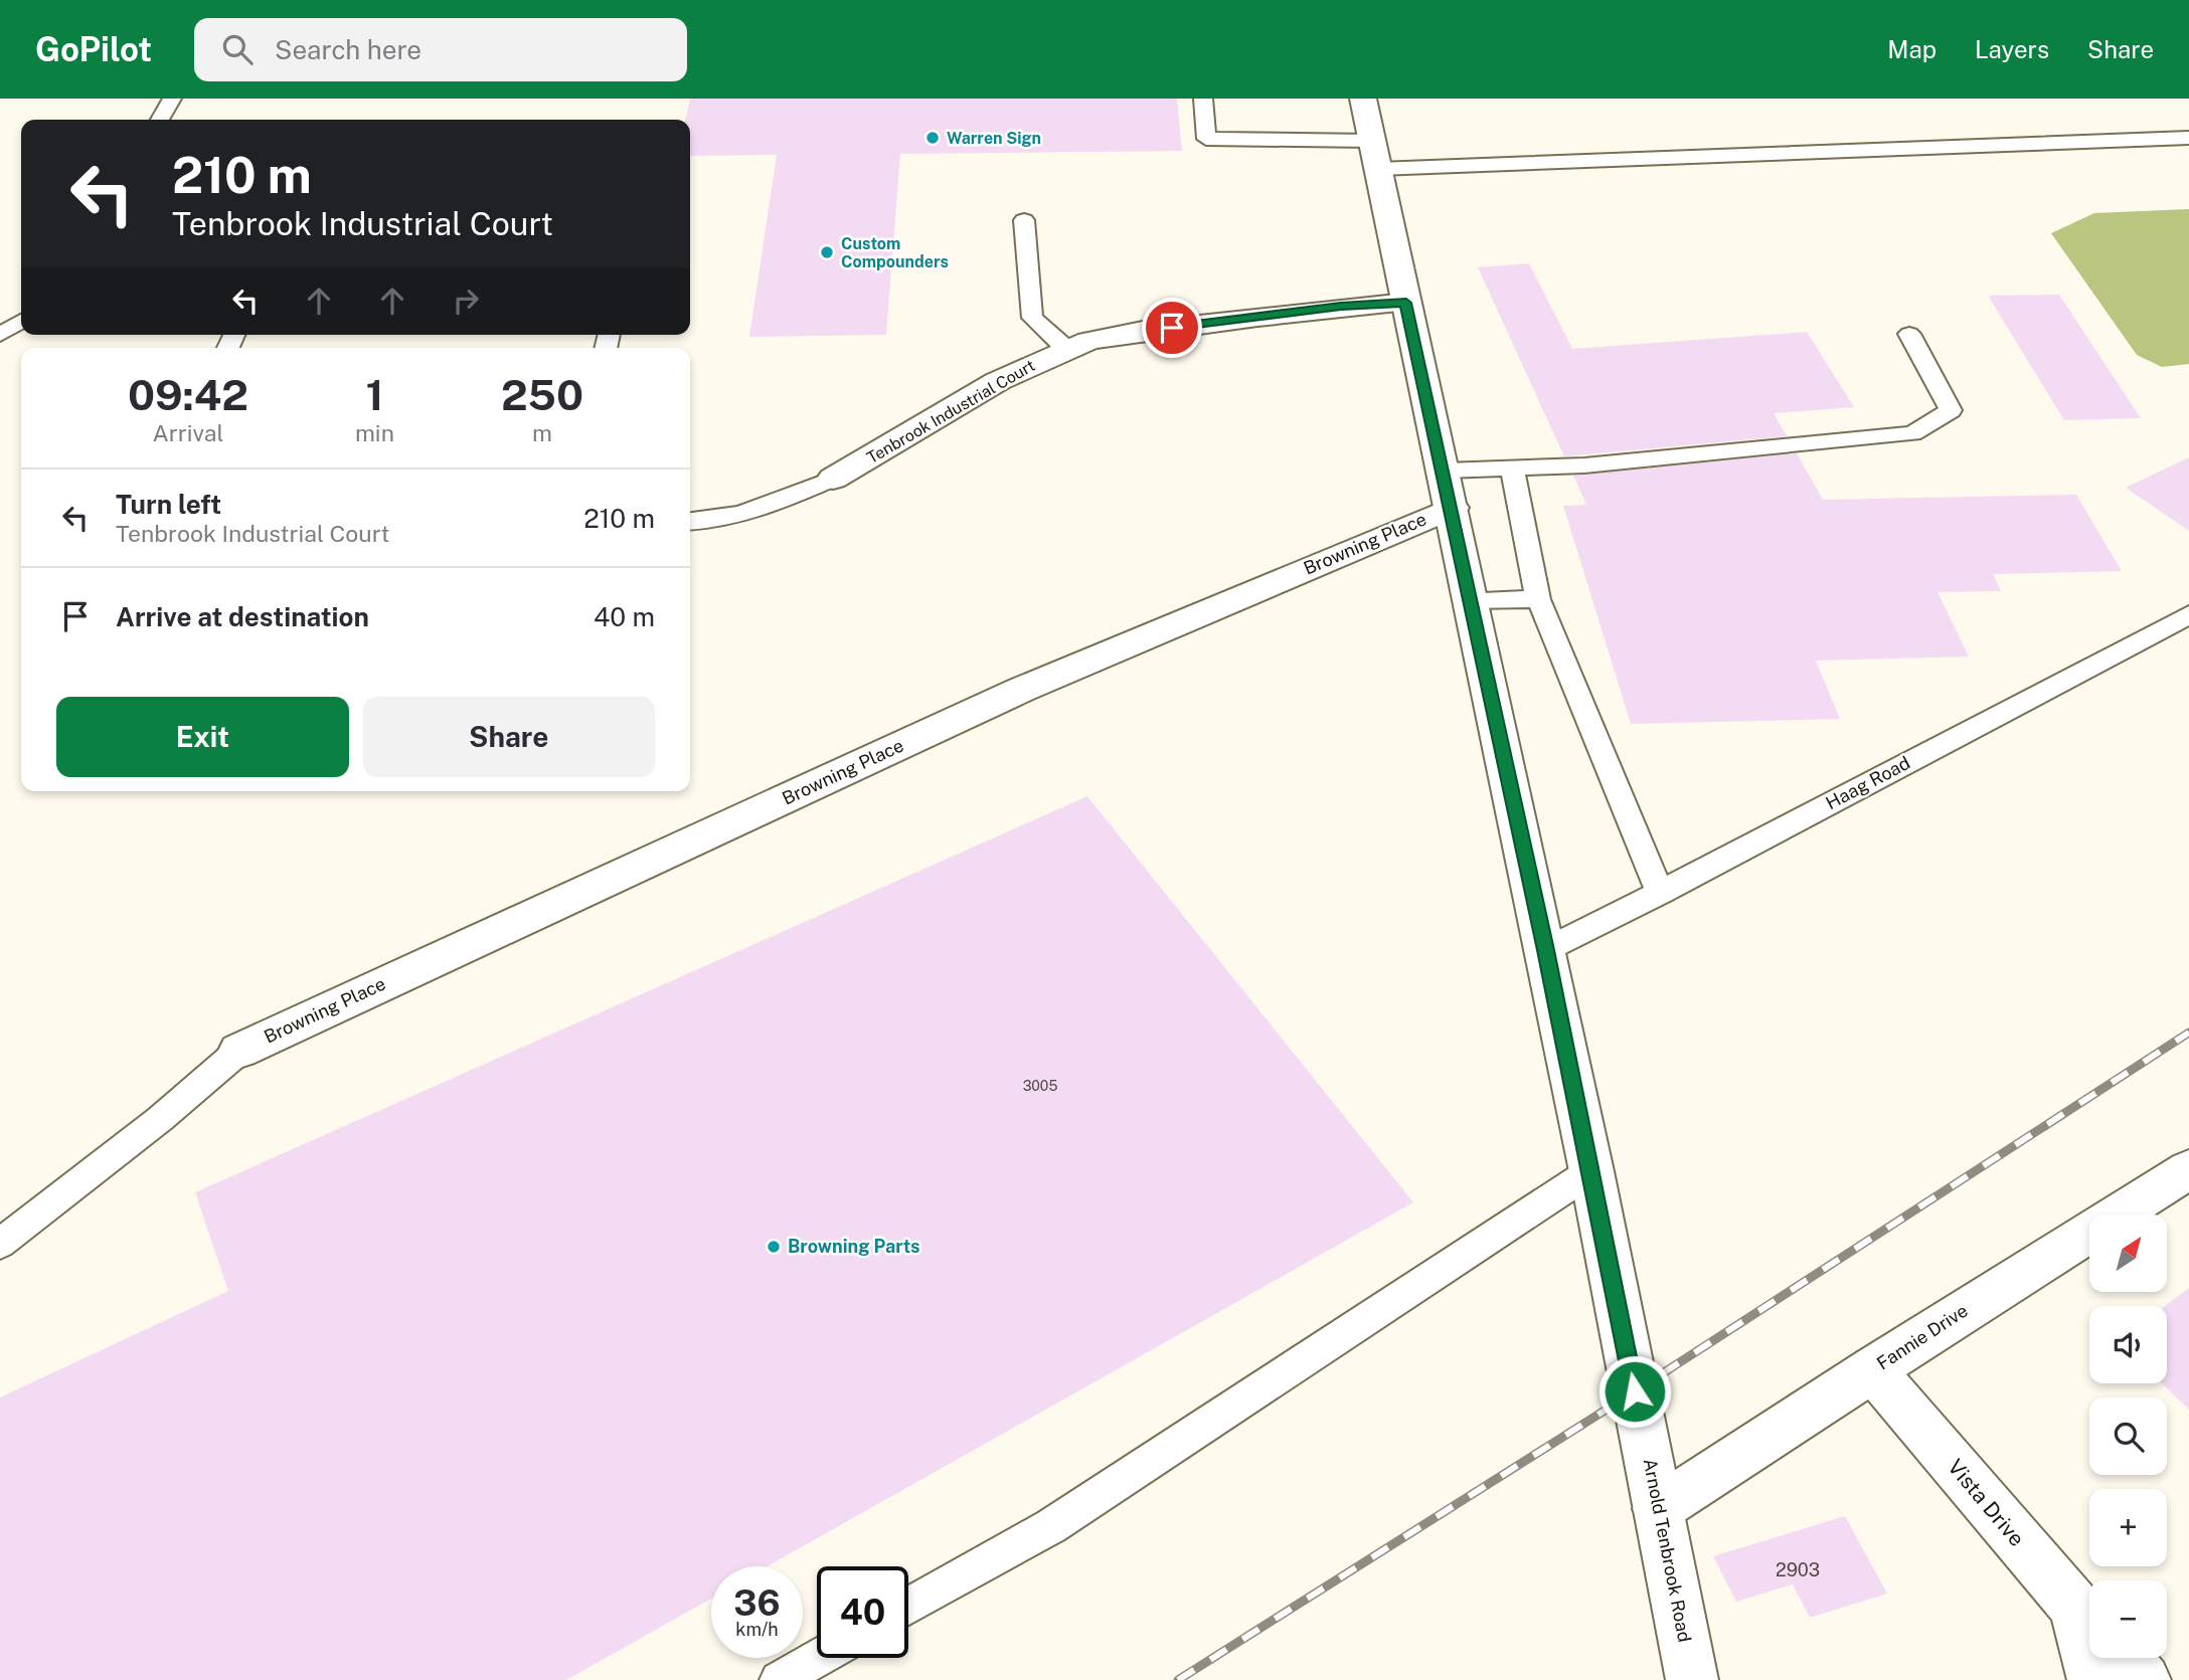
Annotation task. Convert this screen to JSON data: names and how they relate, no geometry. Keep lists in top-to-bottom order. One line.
{"streets":{"street":["Tenbrook Industrial Court","Browning Place","Fannie Drive","Vista Drive","Arnold Tenbrook Road"],"lane":["Haag Road"]},"crossings":[["Tenbrook Industrial Court","Arnold Tenbrook Road"],["Browning Place","Arnold Tenbrook Road"],["Haag Road","Arnold Tenbrook Road"],["Fannie Drive","Vista Drive"],["Fannie Drive","Arnold Tenbrook Road"]],"places":["Warren Sign","Custom Compounders","Browning Parts"],"house_numbers":["3005","2903"],"north":"top right","page":{"header":"GoPilot","search":"Search here","nav":["Map","Layers","Share"],"turn":["210 m","Tenbrook Industrial Court"],"eta":["09:42","Arrival","1","min","250","m"],"list":[{"name":"Turn left","note":"Tenbrook Industrial Court","value":"210 m"},{"name":"Arrive at destination","value":"40 m"}],"buttons":["Exit","Share"],"map_buttons":["+","−"],"speed":"36 km/h","limit":"40"}}
